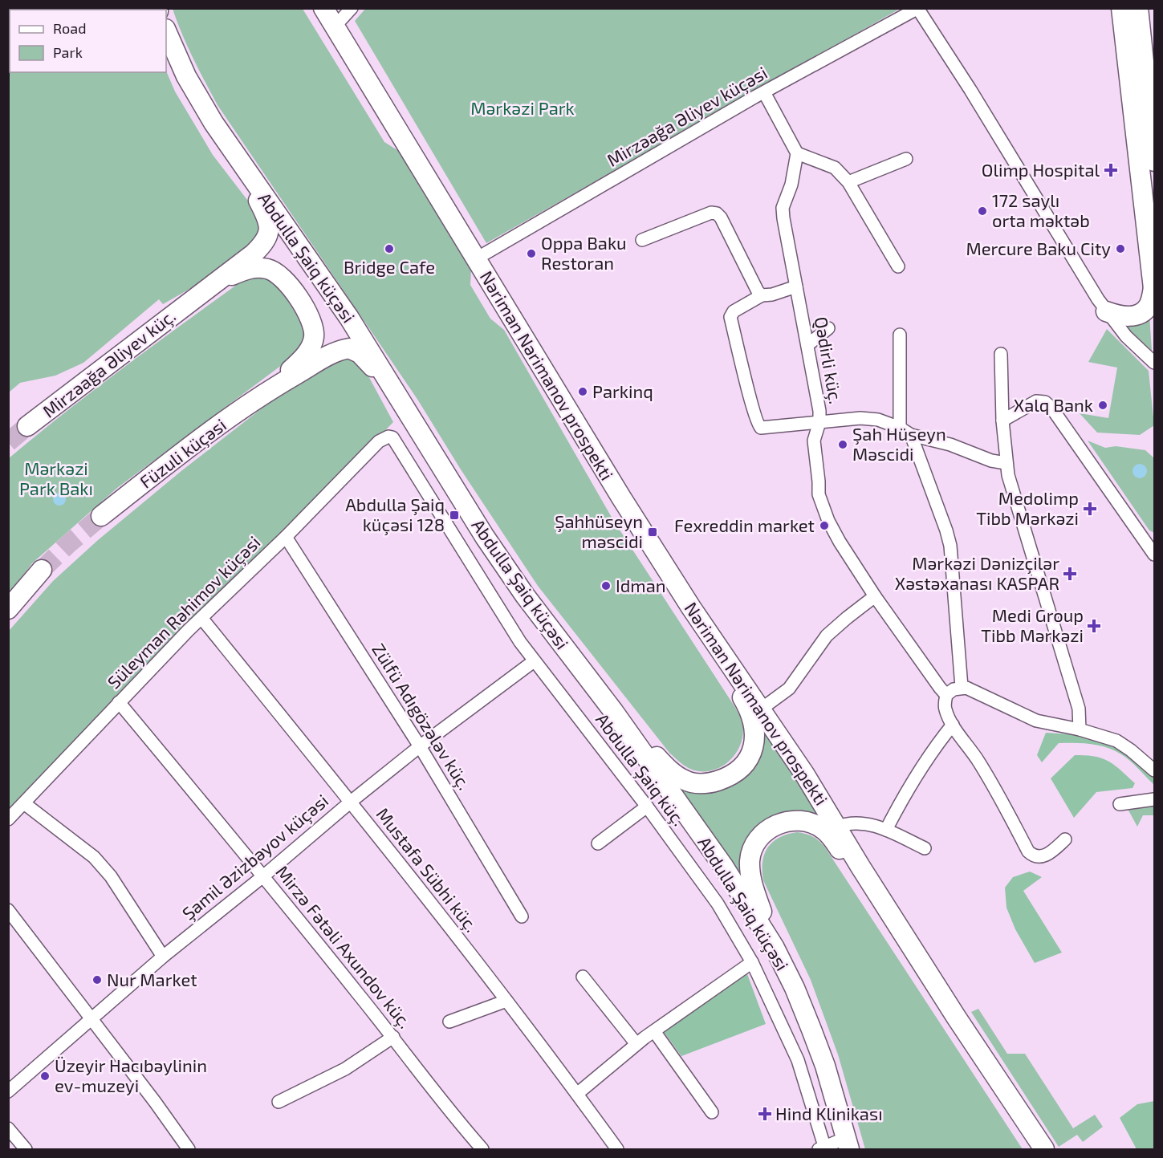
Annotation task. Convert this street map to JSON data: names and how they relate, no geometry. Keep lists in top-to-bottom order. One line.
{"streets":{"main road":["Abdulla Şaiq küçəsi","Mirzəağa Əliyev küç.","Nəriman Nərimanov prospekti","Füzuli küçəsi"],"street":["Mirzəağa Əliyev küçəsi","Qədirli küç.","Süleyman Rəhimov küçəsi","Zülfü Adıgözələv küç.","Abdulla Şaiq küç.","Şamil Əzizbəyov küçəsi","Mustafa Sübhi küç.","Mirzə Fətəli Axundov küç."]},"crossings":[["Mirzəağa Əliyev küçəsi","Nəriman Nərimanov prospekti"],["Süleyman Rəhimov küçəsi","Zülfü Adıgözələv küç."],["Süleyman Rəhimov küçəsi","Abdulla Şaiq küç."],["Süleyman Rəhimov küçəsi","Mustafa Sübhi küç."],["Süleyman Rəhimov küçəsi","Mirzə Fətəli Axundov küç."],["Zülfü Adıgözələv küç.","Şamil Əzizbəyov küçəsi"],["Abdulla Şaiq küç.","Şamil Əzizbəyov küçəsi"],["Şamil Əzizbəyov küçəsi","Mustafa Sübhi küç."],["Şamil Əzizbəyov küçəsi","Mirzə Fətəli Axundov küç."]],"parks":["Mərkəzi Park","Mərkəzi Park Bakı"],"places":{"health":["Olimp Hospital","Medolimp Tibb Mərkəzi","Mərkəzi Dənizçilər Xəstəxanası KASPAR","Medi Group Tibb Mərkəzi","Hind Klinikası"],"other":["172 saylı orta məktəb","Bridge Cafe","Mercure Baku City","Oppa Baku Restoran","Parkinq","Xalq Bank","Şah Hüseyn Məscidi","Fexreddin market","Idman","Nur Market","Üzeyir Hacıbəylinin ev-muzeyi"],"transit":["Abdulla Şaiq küçəsi 128","Şahhüseyn məscidi"]},"legend":["Road","Park"]}
